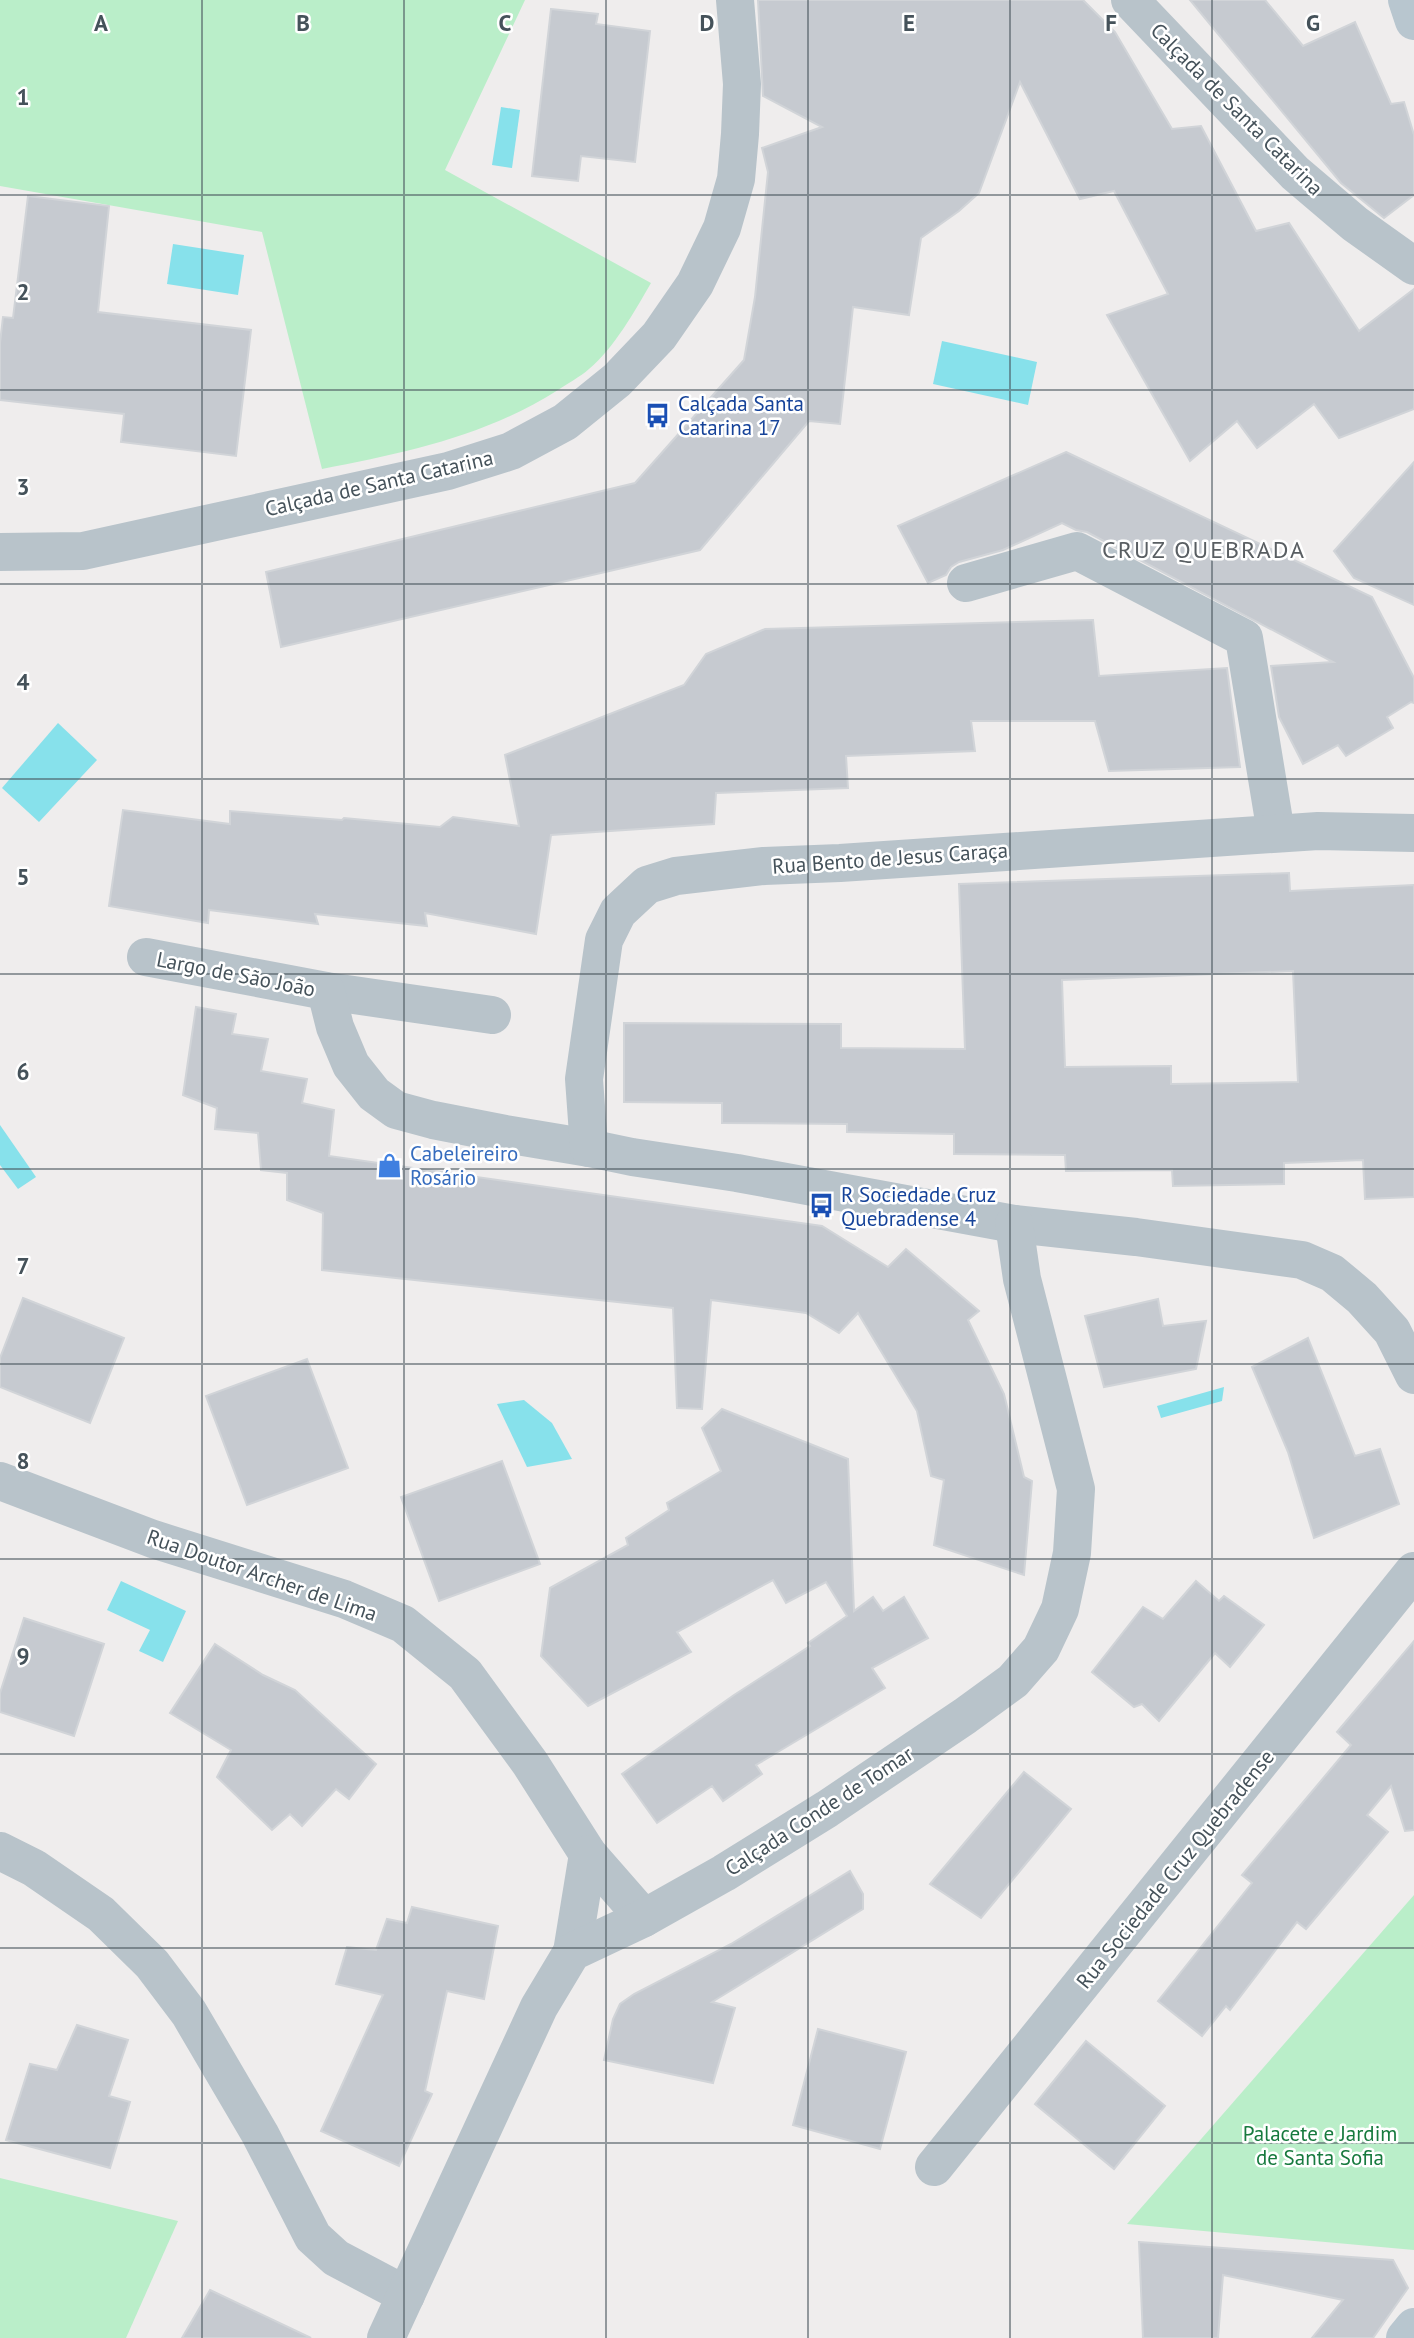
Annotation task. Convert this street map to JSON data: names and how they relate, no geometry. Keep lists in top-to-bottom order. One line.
{"streets":{"street":["Calçada de Santa Catarina","Rua Bento de Jesus Caraça","Largo de São João","Rua Doutor Archer de Lima","Calçada Conde de Tomar","Rua Sociedade Cruz Quebradense"]},"crossings":[["Rua Bento de Jesus Caraça","Largo de São João"],["Rua Doutor Archer de Lima","Calçada Conde de Tomar"]],"districts":["CRUZ QUEBRADA"],"parks":["Palacete e Jardim de Santa Sofia"],"places":{"bus stop":["Calçada Santa Catarina 17","R Sociedade Cruz Quebradense 4"],"shop":["Cabeleireiro Rosário"]},"grid":{"columns":["A","B","C","D","E","F","G"],"rows":["1","2","3","4","5","6","7","8","9"]}}
